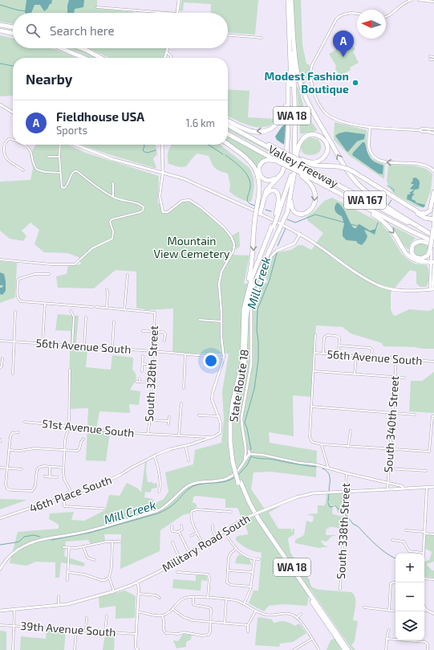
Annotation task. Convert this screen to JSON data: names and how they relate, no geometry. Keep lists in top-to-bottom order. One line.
{"streets":{"highway":["WA 18","Valley Freeway","WA 167","State Route 18"],"main road":["Military Road South"],"street":["56th Avenue South","South 328th Street","South 340th Street","51st Avenue South","46th Place South","South 338th Street","39th Avenue South"]},"crossings":[["56th Avenue South","South 328th Street"],["56th Avenue South","South 340th Street"],["South 328th Street","51st Avenue South"],["South 340th Street","Military Road South"],["51st Avenue South","46th Place South"],["South 338th Street","Military Road South"]],"water":["Mill Creek"],"parks":["Mountain View Cemetery"],"places":["Modest Fashion Boutique"],"north":"left","page":{"search":"Search here","pins":"A","heading":"Nearby","list":[{"mark":"A","name":"Fieldhouse USA","note":"Sports","value":"1.6 km"}],"map_buttons":["+","−"]}}
